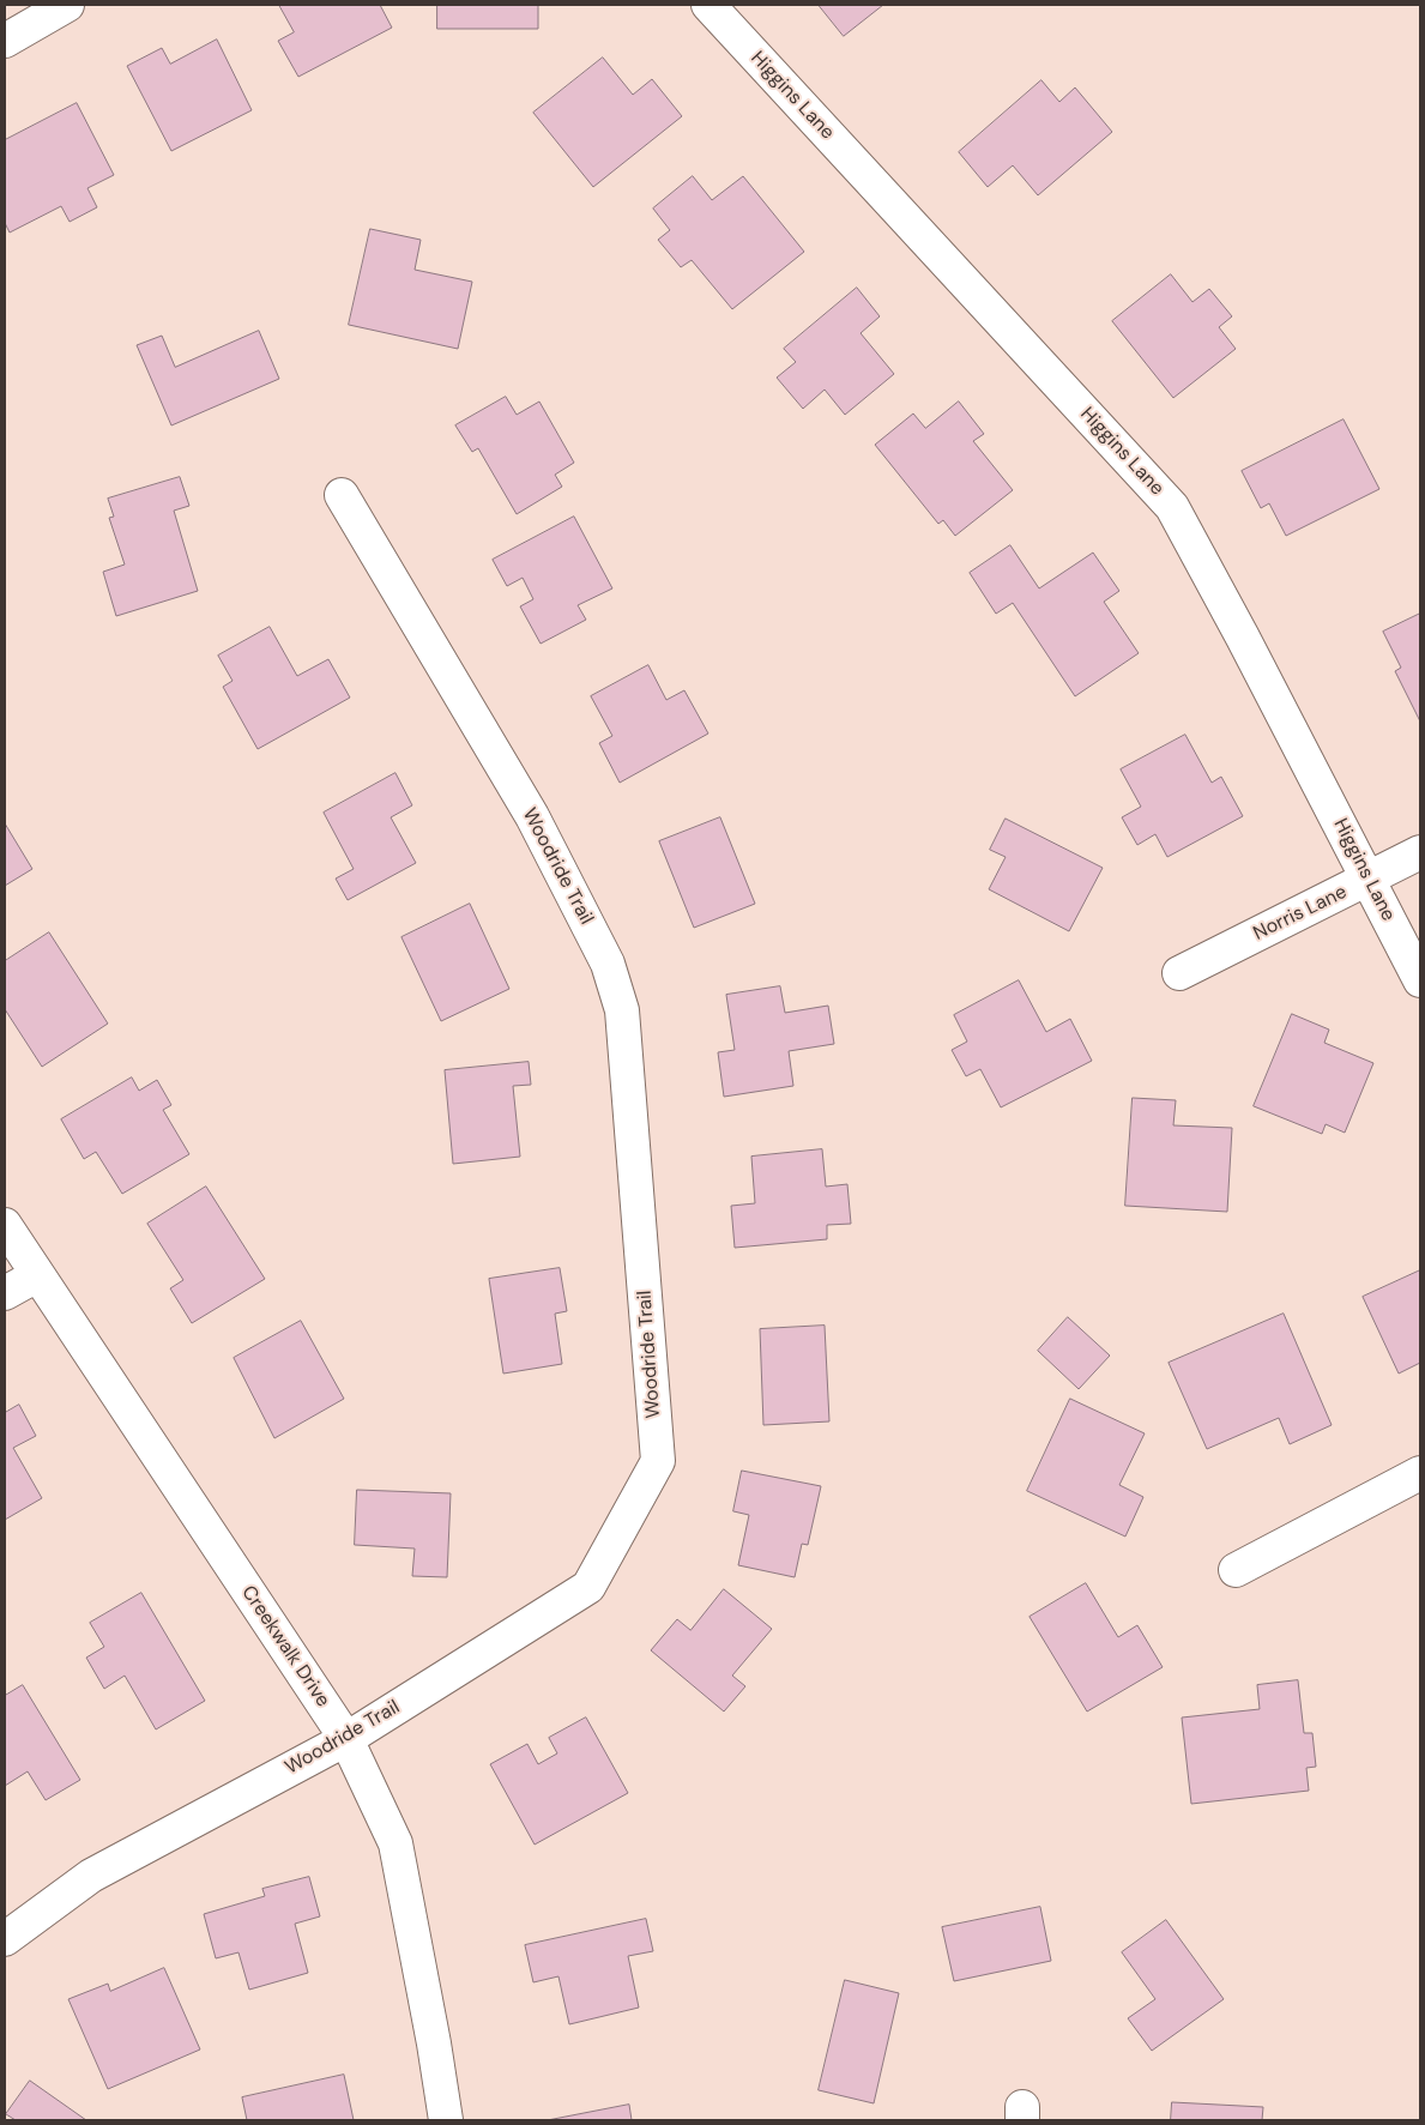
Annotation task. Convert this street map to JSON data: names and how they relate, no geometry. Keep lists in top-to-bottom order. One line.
{"streets":{"street":["Higgins Lane","Woodride Trail","Norris Lane","Creekwalk Drive"]},"crossings":[["Higgins Lane","Norris Lane"],["Woodride Trail","Creekwalk Drive"]]}
